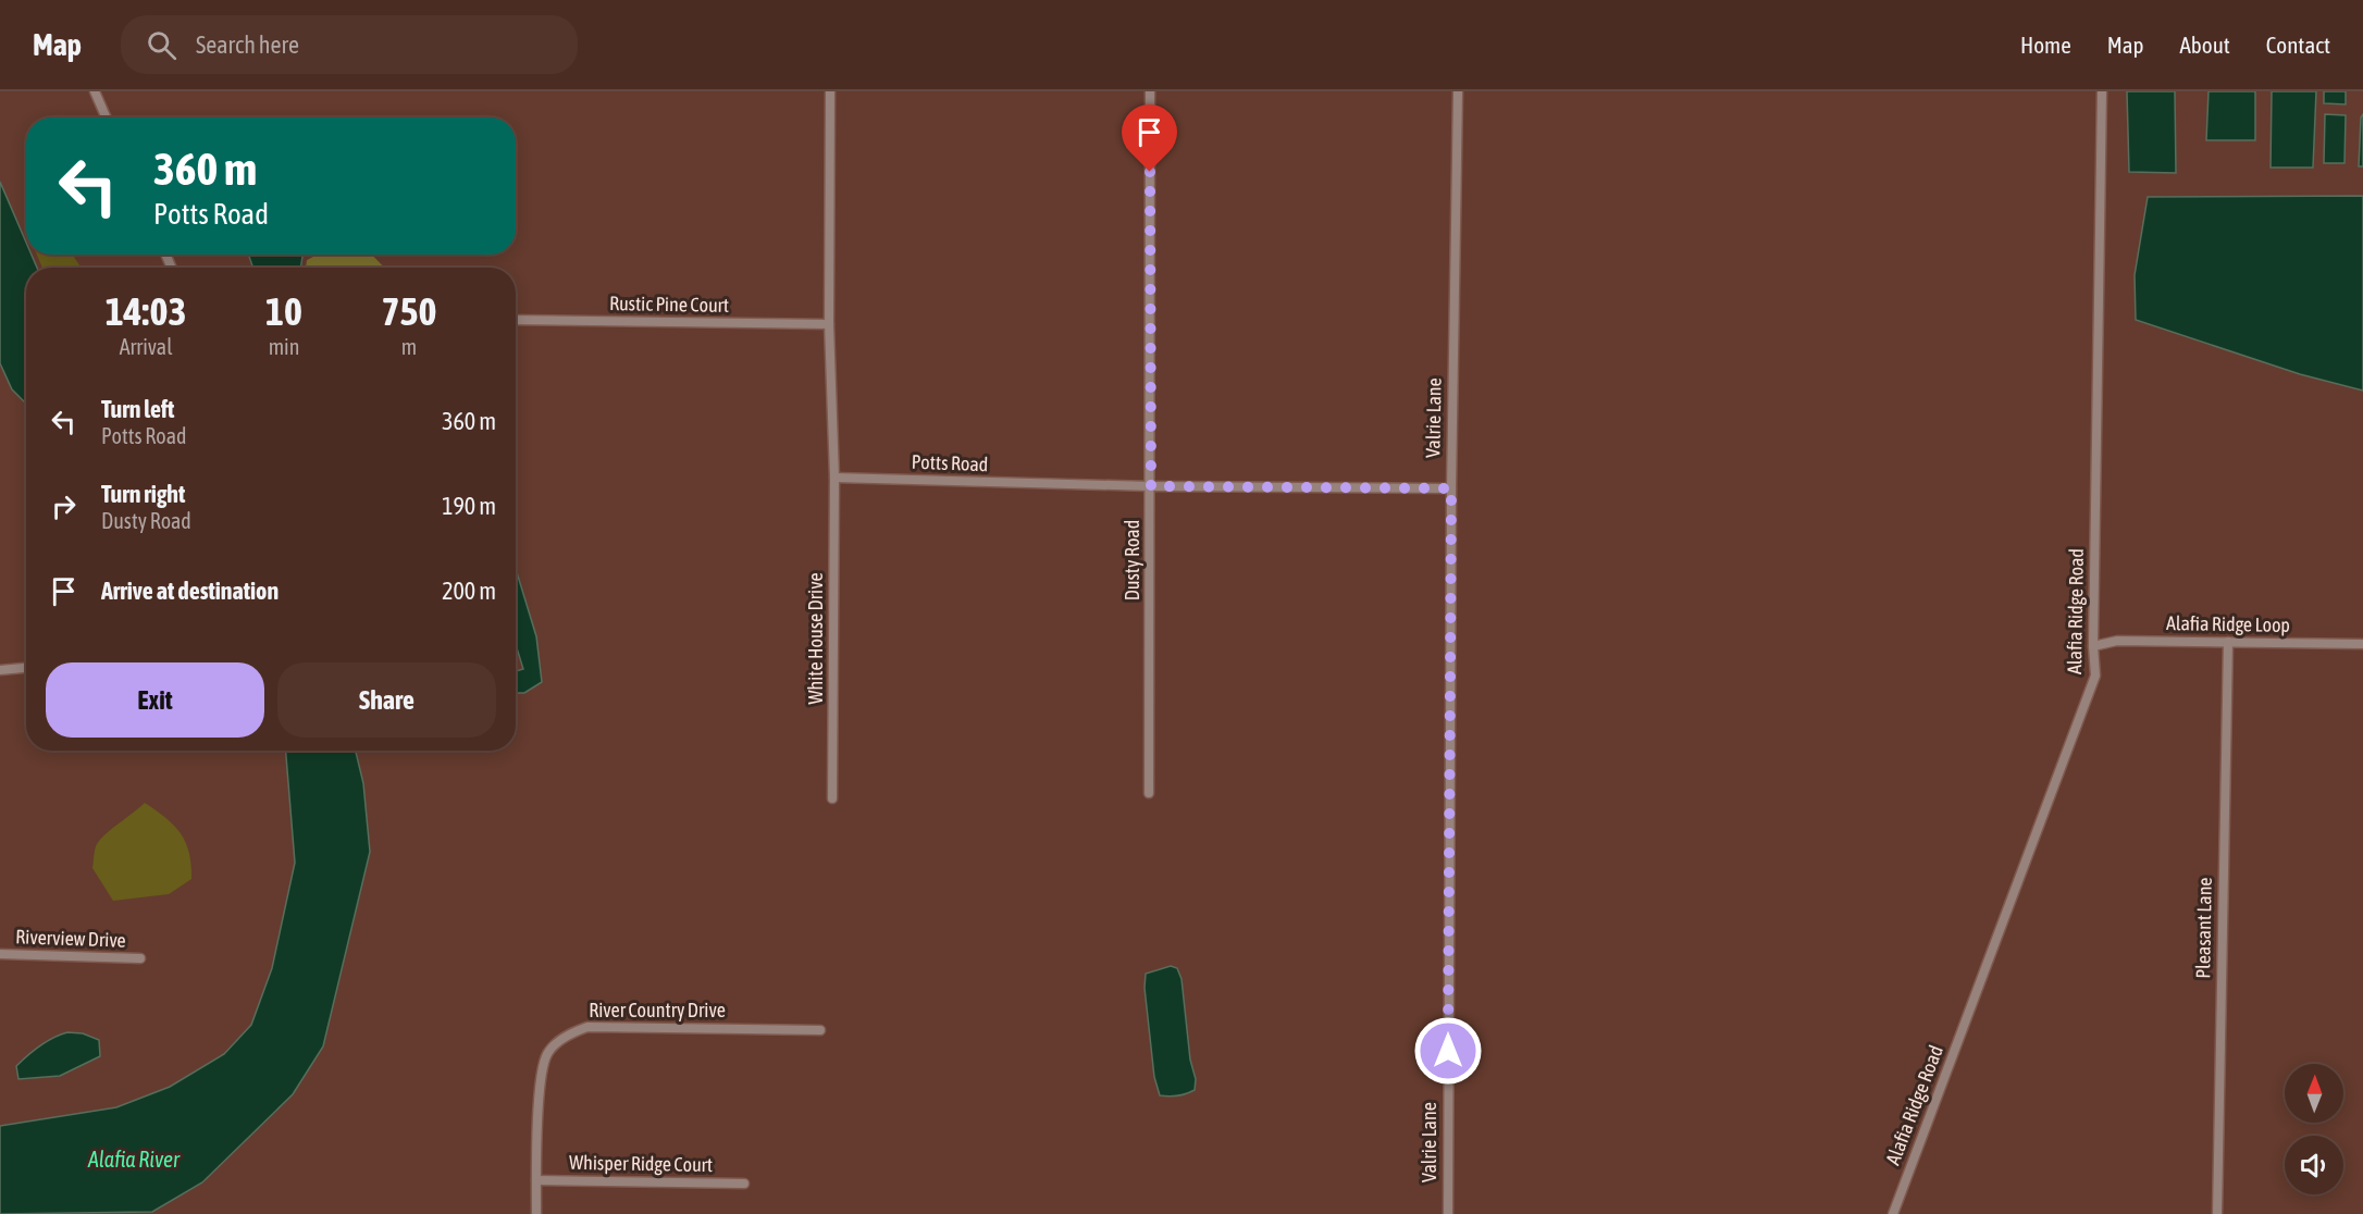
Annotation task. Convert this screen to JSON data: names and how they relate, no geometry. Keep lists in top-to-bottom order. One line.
{"streets":{"street":["Rustic Pine Court","Valrie Lane","Potts Road","Dusty Road","Alafia Ridge Road","Alafia Ridge Loop","White House Drive","Pleasant Lane","Riverview Drive","River Country Drive","Whisper Ridge Court"]},"crossings":[["Valrie Lane","Potts Road"],["Potts Road","Dusty Road"],["Potts Road","White House Drive"],["Alafia Ridge Road","Alafia Ridge Loop"],["Alafia Ridge Loop","Pleasant Lane"],["River Country Drive","Whisper Ridge Court"]],"water":["Alafia River"],"north":"top","page":{"header":"Map","search":"Search here","nav":["Home","Map","About","Contact"],"turn":["360 m","Potts Road"],"eta":["14:03","Arrival","10","min","750","m"],"list":[{"name":"Turn left","note":"Potts Road","value":"360 m"},{"name":"Turn right","note":"Dusty Road","value":"190 m"},{"name":"Arrive at destination","value":"200 m"}],"buttons":["Exit","Share"]}}
